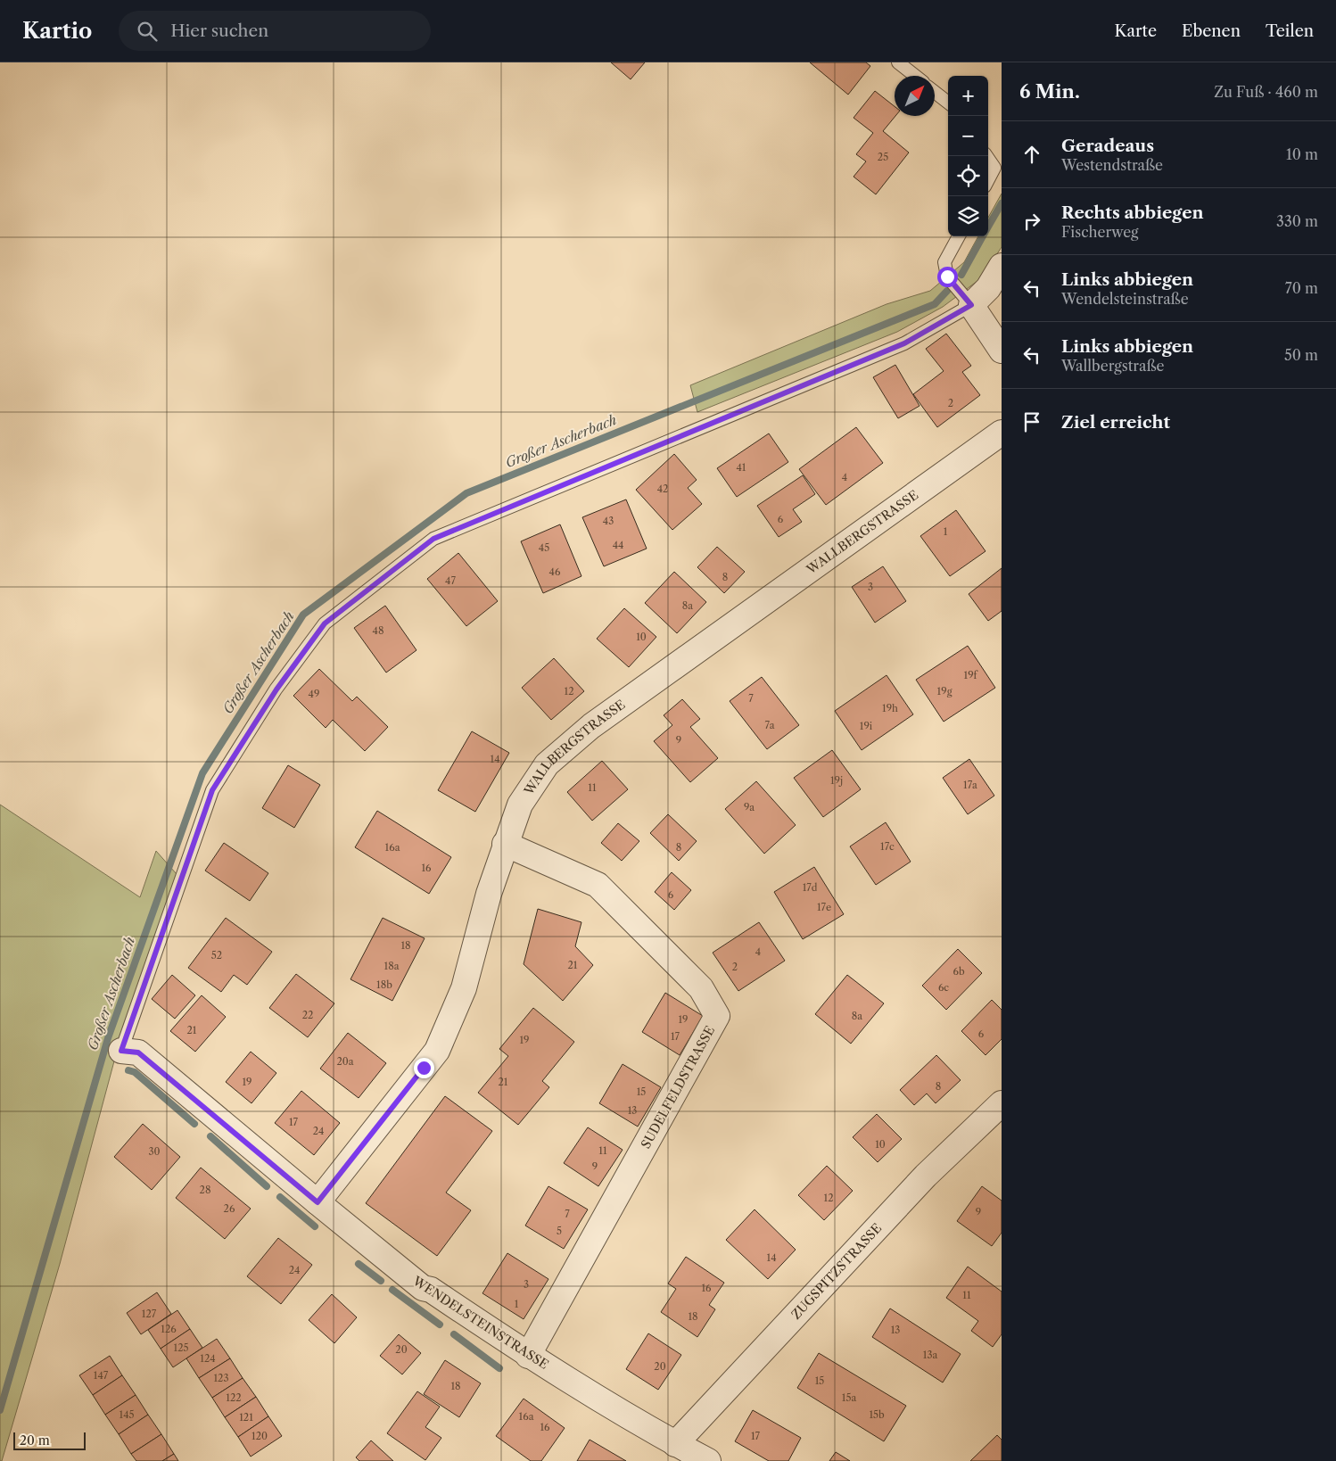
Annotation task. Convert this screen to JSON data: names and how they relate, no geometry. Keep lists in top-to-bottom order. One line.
{"streets":{"street":["WALLBERGSTRASSE","SUDELFELDSTRASSE","ZUGSPITZSTRASSE","WENDELSTEINSTRASSE"]},"crossings":[["WALLBERGSTRASSE","SUDELFELDSTRASSE"],["WALLBERGSTRASSE","WENDELSTEINSTRASSE"],["SUDELFELDSTRASSE","WENDELSTEINSTRASSE"],["ZUGSPITZSTRASSE","WENDELSTEINSTRASSE"]],"water":["Großer Ascherbach"],"house_numbers":["25","2","41","4","42","6","43","1","44","45","46","8","47","3","8a","48","10","19f","12","19g","49","7","19h","7a","19i","9","14","19j","17a","11","9a","17c","16a","8","16","17d","6","17e","18","4","52","21","18a","2","6b","18b","6c","22","8a","19","21","6","17","19","20a","19","21","8","15","13","17","24","10","11","30","9","28","12","26","9","7","5","14","24","3","16","11","1","127","18","126","13","125","20","13a","124","20","147","123","15","18","122","15a","145","15b","16a","121","16","120","17"],"scale_bar":"20 m","north":"top right","page":{"header":"Kartio","search":"Hier suchen","nav":["Karte","Ebenen","Teilen"],"heading":["6 Min.","Zu Fuß · 460 m"],"map_buttons":["+","−"],"list":[["Geradeaus","Westendstraße","10 m"],["Rechts abbiegen","Fischerweg","330 m"],["Links abbiegen","Wendelsteinstraße","70 m"],["Links abbiegen","Wallbergstraße","50 m"],"Ziel erreicht"],"scale":"20 m"}}
